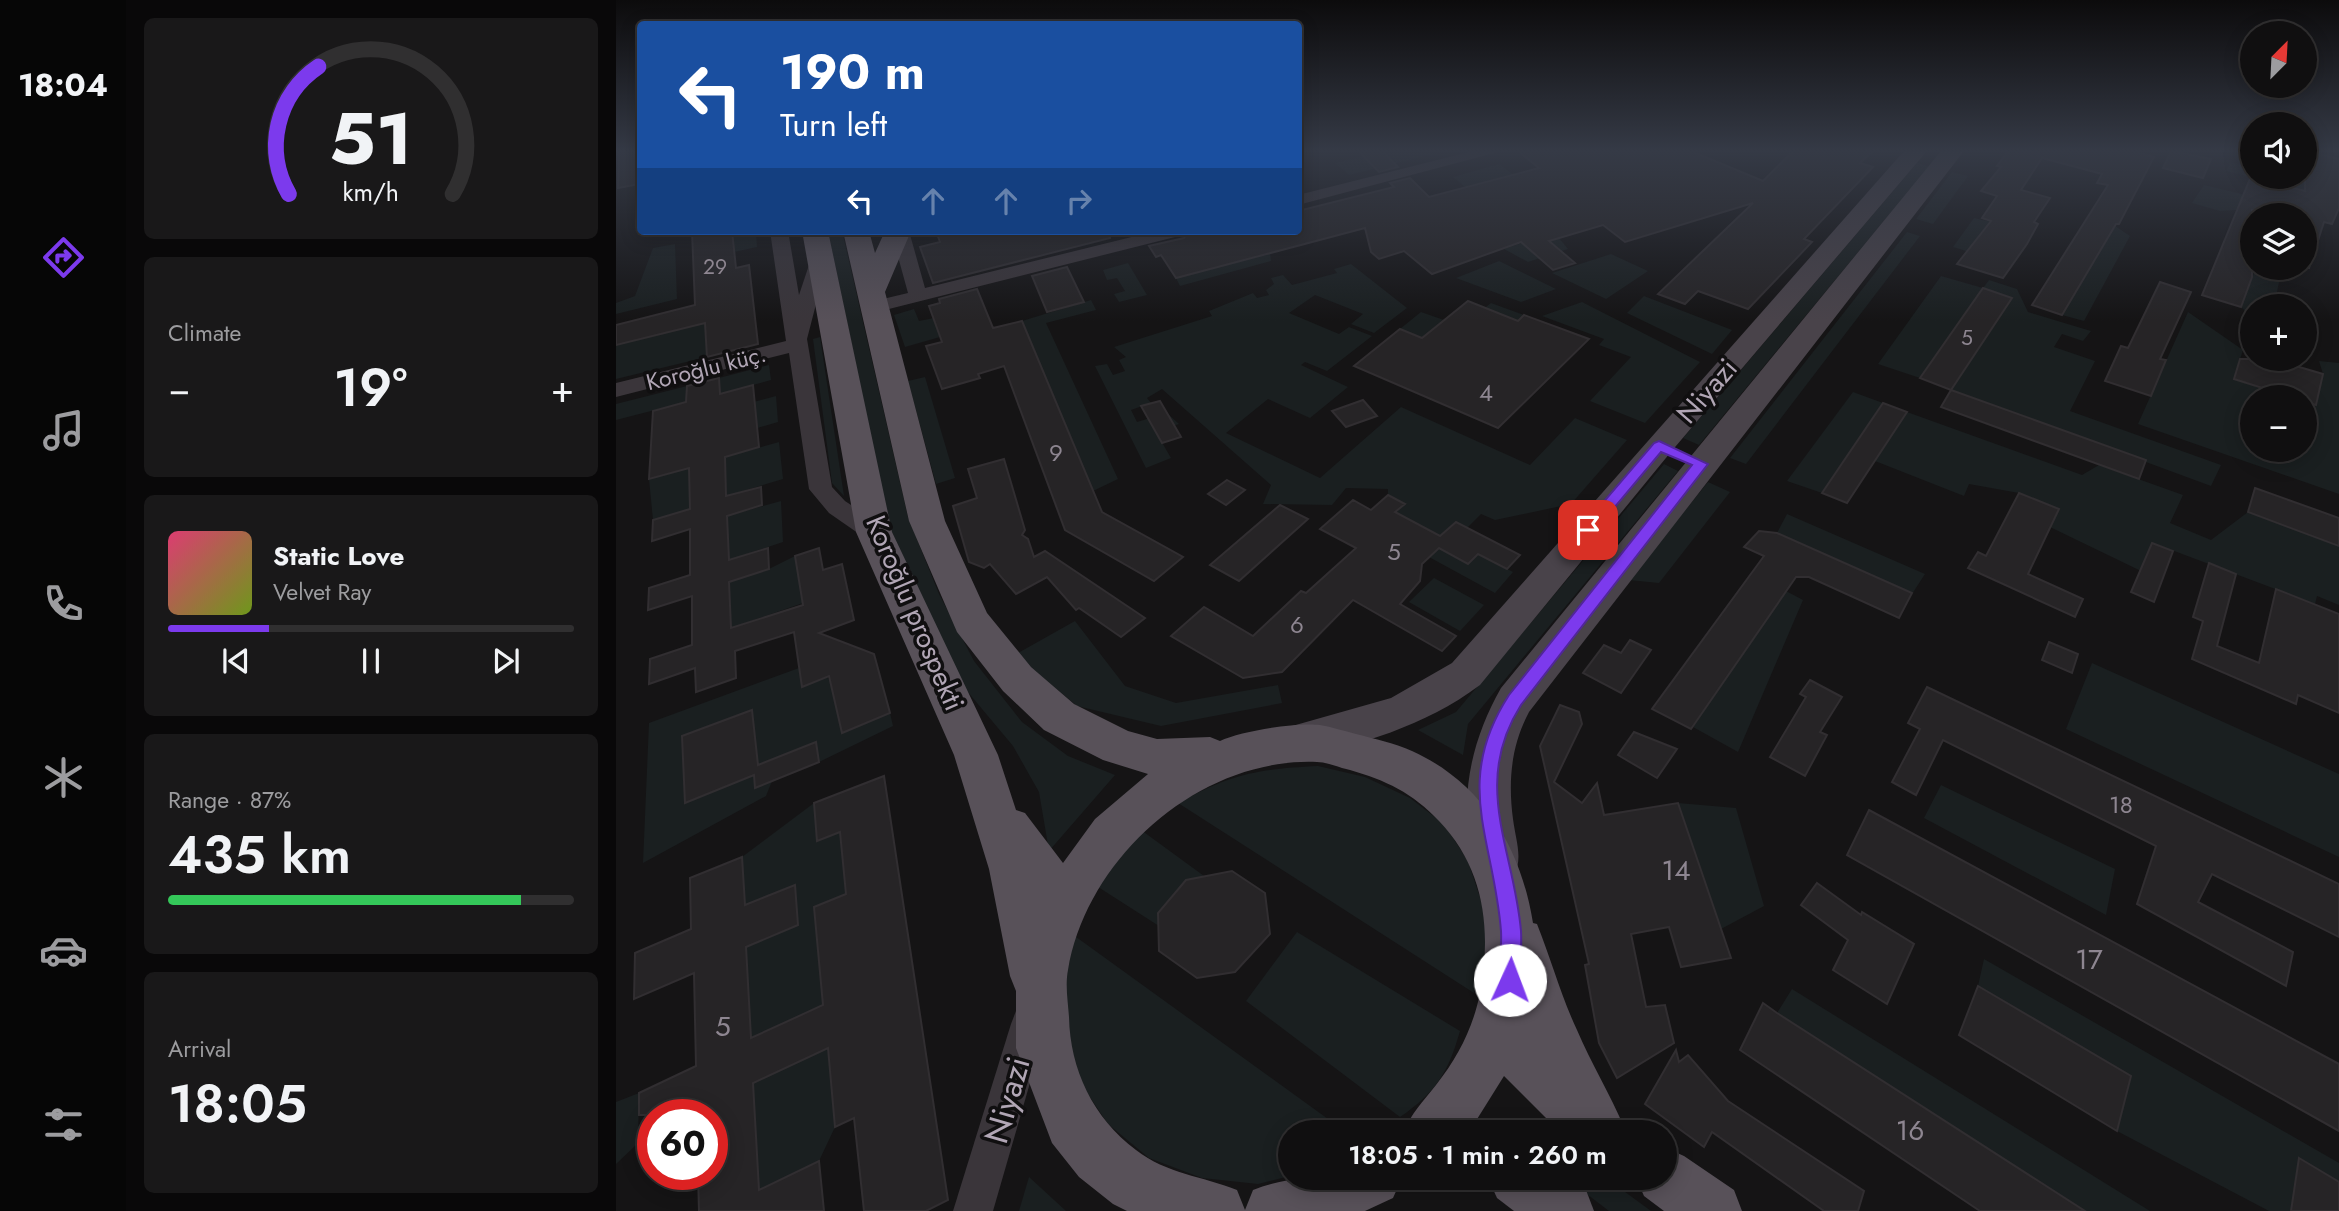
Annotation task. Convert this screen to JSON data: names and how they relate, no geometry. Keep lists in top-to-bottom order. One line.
{"streets":{"main road":["Niyazi","Koroğlu prospekti"],"street":["Koroğlu küç."]},"crossings":[["Niyazi","Koroğlu prospekti"]],"house_numbers":["29","5","4","9","5","6","18","14","17","5","16"],"north":"top right","page":{"tabs":"18:04","map_buttons":["+","−"],"turn":["190 m","Turn left"],"tile":["Climate",["Range · 87%","435 km"],["Arrival","18:05"]],"heat":["−","19°","+"],"song":["Static Love","Velvet Ray"],"limit":"60","trip":"18:05 · 1 min · 260 m","gauge":["51","km/h"]}}
